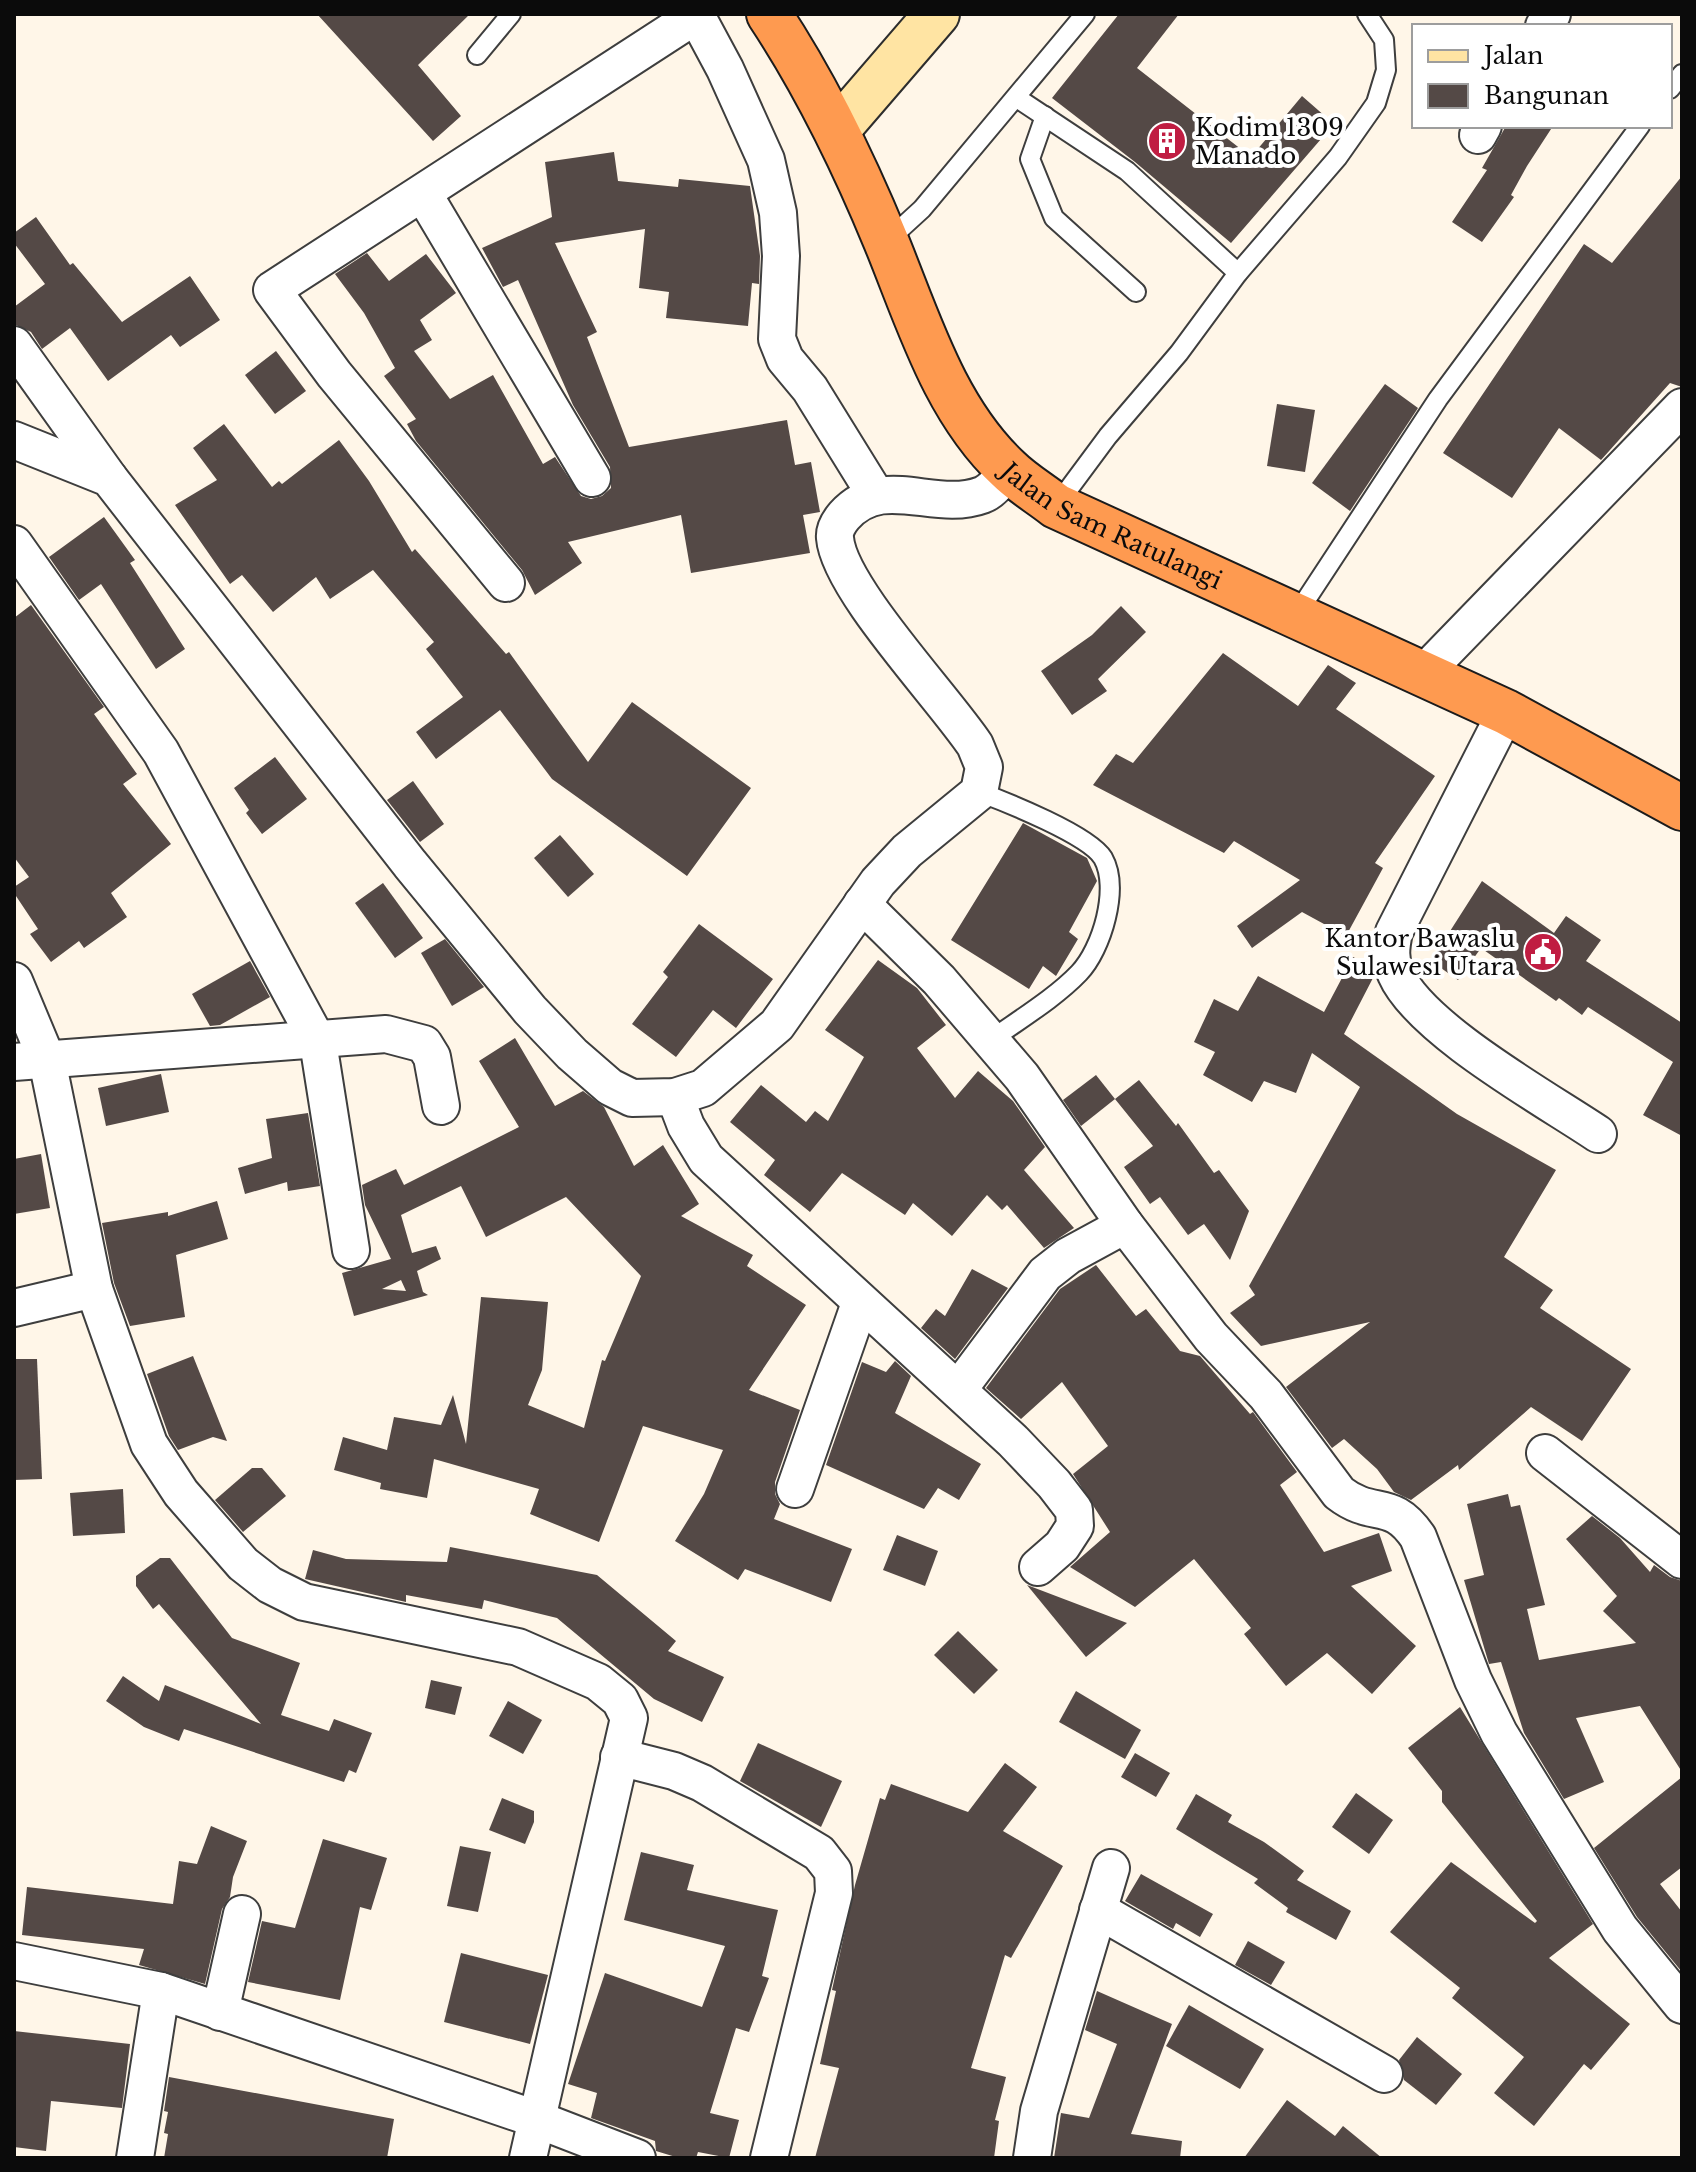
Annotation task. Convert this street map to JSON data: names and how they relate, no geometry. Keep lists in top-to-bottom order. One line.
{"streets":{"highway":["Jalan Sam Ratulangi"]},"places":{"building":["Kodim 1309 Manado"],"public building":["Kantor Bawaslu Sulawesi Utara"]},"legend":["Jalan","Bangunan"]}
